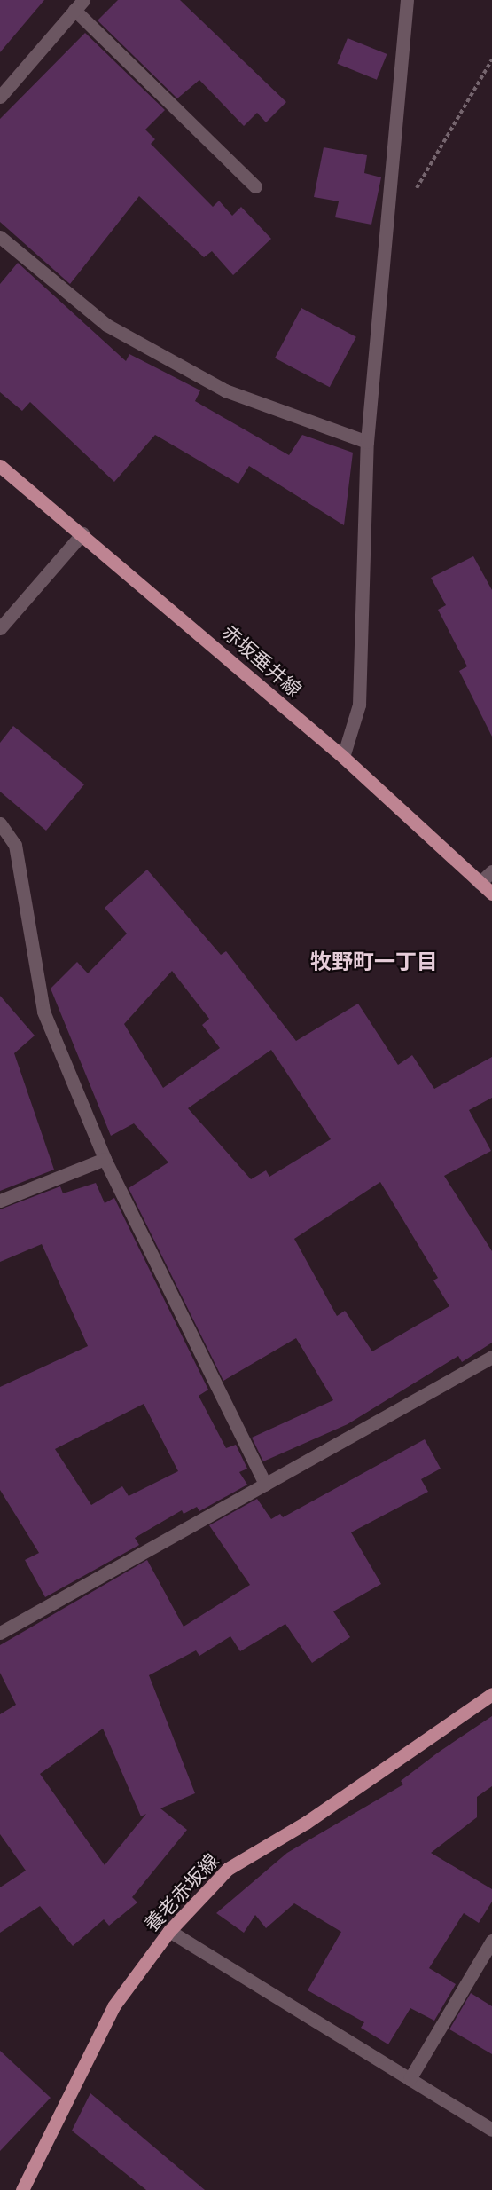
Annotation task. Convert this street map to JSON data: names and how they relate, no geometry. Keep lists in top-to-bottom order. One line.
{"streets":{"main road":["赤坂垂井線","養老赤坂線"]},"districts":["牧野町一丁目"]}
